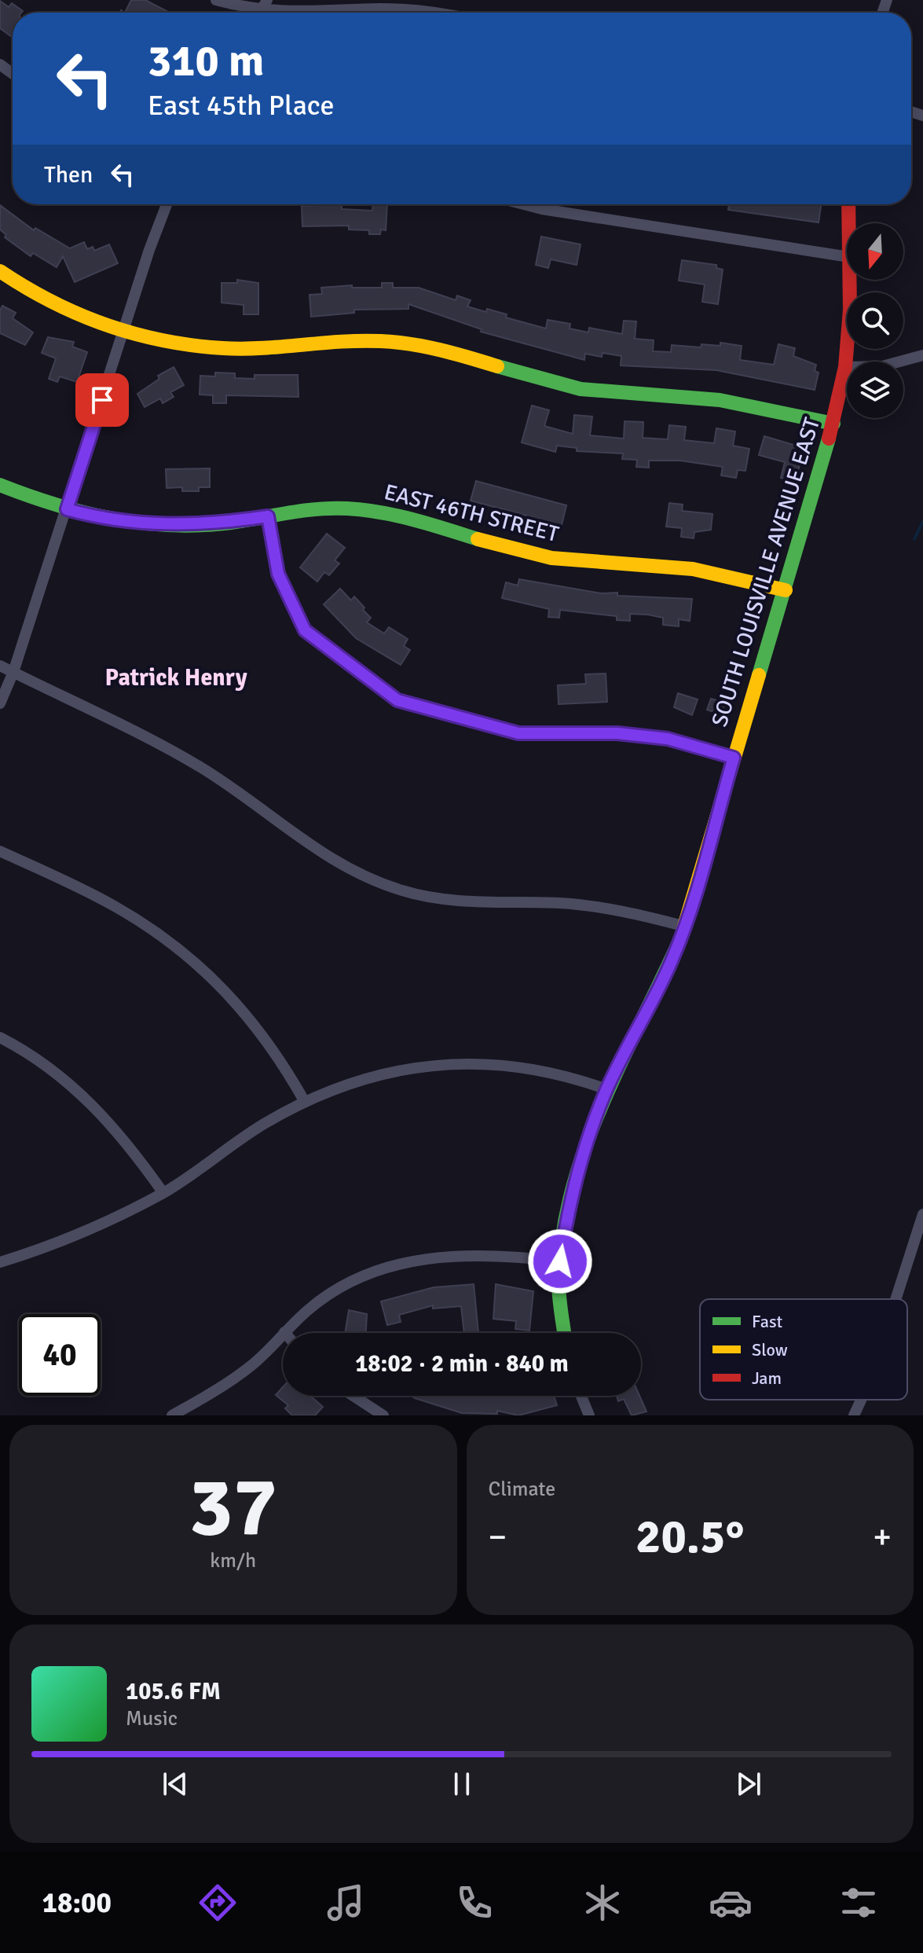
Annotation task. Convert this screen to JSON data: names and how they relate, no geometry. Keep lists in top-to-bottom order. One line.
{"streets":{"street":["EAST 46TH STREET","SOUTH LOUISVILLE AVENUE EAST"]},"crossings":[["EAST 46TH STREET","SOUTH LOUISVILLE AVENUE EAST"]],"districts":["Patrick Henry"],"legend":["Fast","Slow","Jam"],"north":"bottom","page":{"turn":["310 m","East 45th Place"],"then":"Then","limit":"40","trip":"18:02 · 2 min · 840 m","tile":[["37","km/h"],"Climate"],"heat":["−","20.5°","+"],"song":["105.6 FM","Music"],"tabs":"18:00"}}
